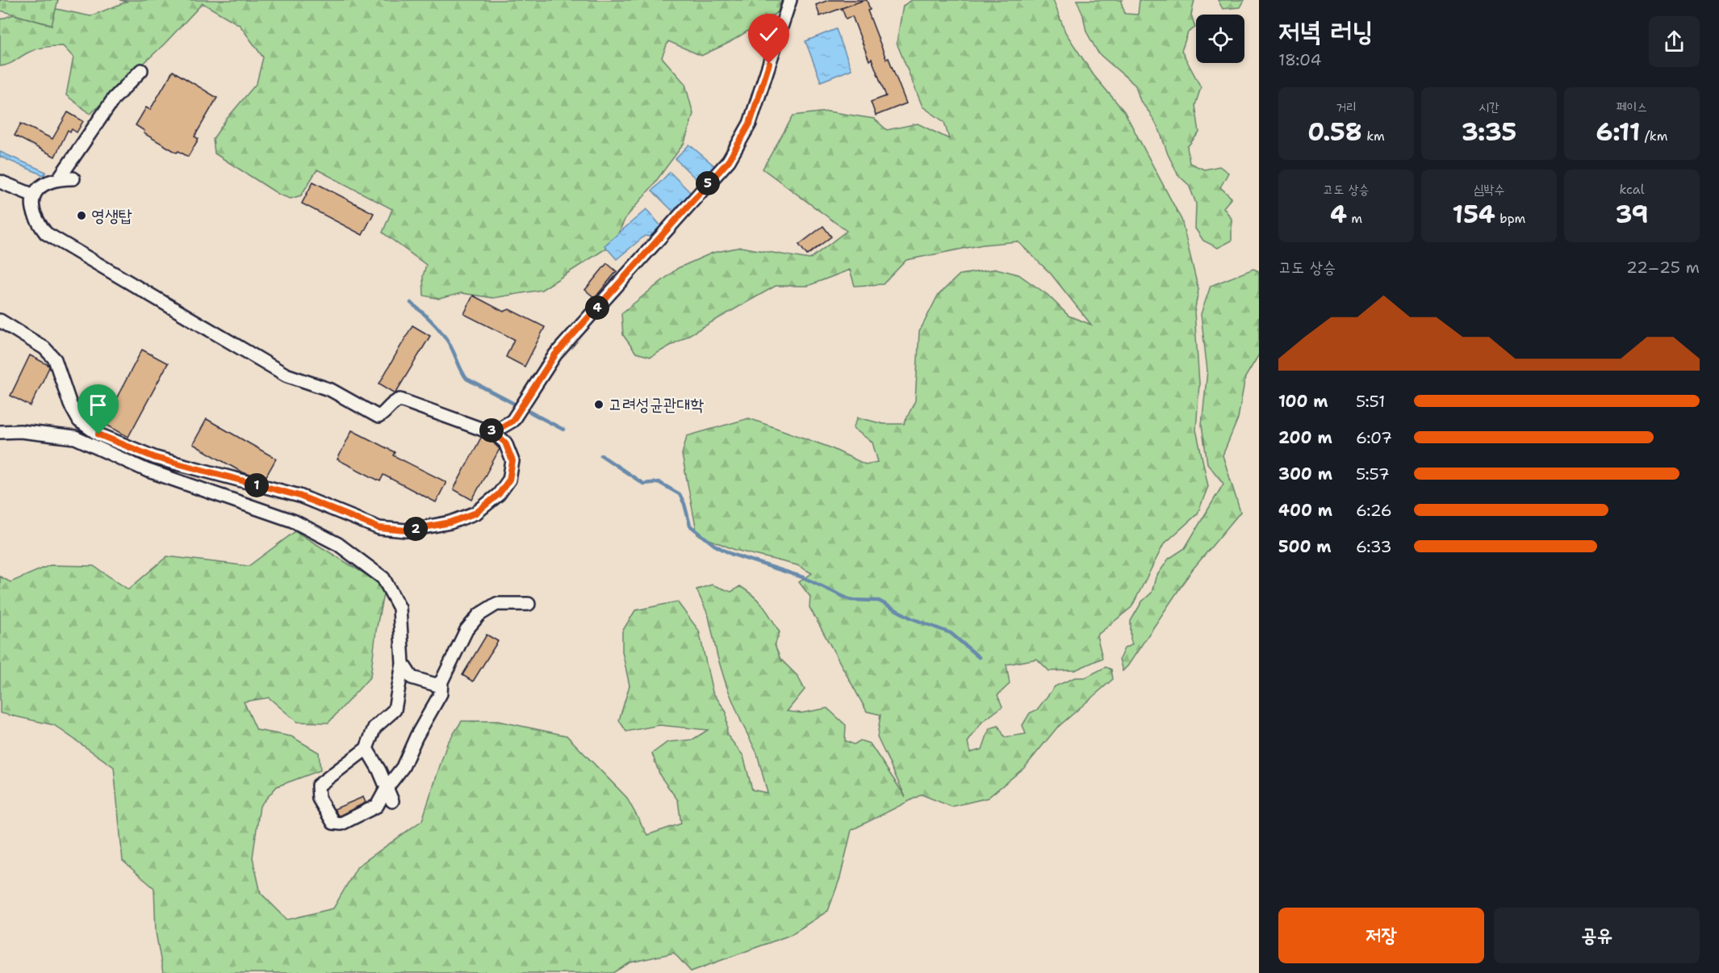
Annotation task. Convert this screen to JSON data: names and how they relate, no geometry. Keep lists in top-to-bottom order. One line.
{"places":["영생탑","고려성균관대학"],"page":{"heading":["저녁 러닝","18:04"],"stats":[["거리","0.58 km"],["시간","3:35"],["페이스","6:11 /km"],["고도 상승","4 m"],["심박수","154 bpm"],["kcal","39"]],"pins":["5","4","3","1","2"],"chart":["고도 상승","22–25 m"],"list":[{"name":"100 m","note":"5:51"},{"name":"200 m","note":"6:07"},{"name":"300 m","note":"5:57"},{"name":"400 m","note":"6:26"},{"name":"500 m","note":"6:33"}],"buttons":["저장","공유"]}}
